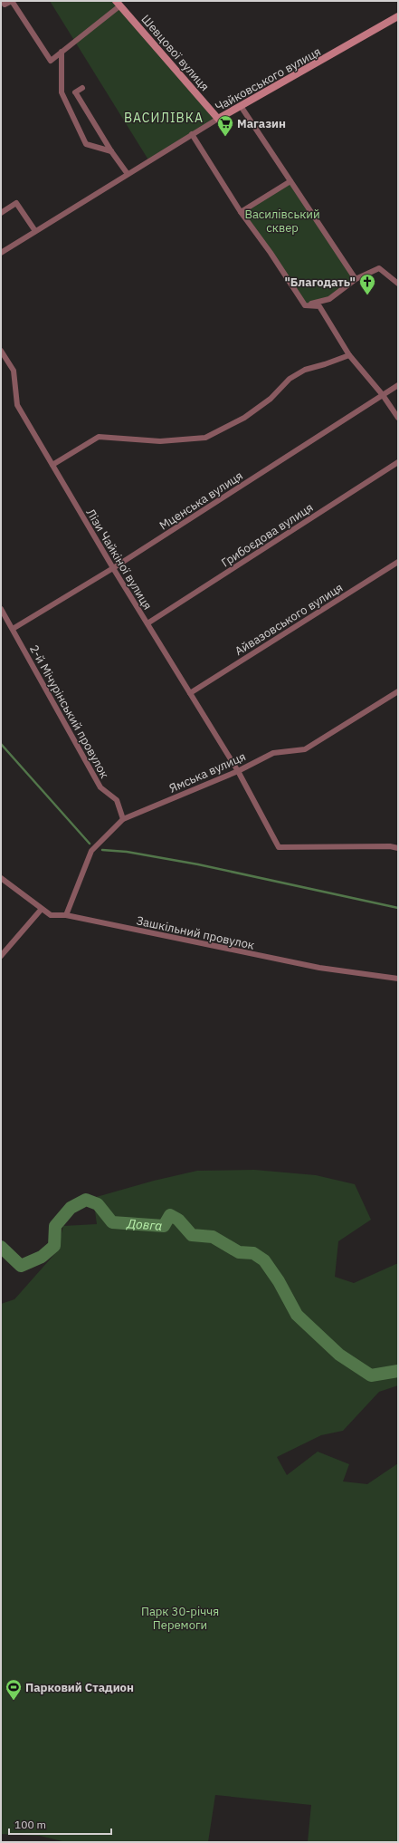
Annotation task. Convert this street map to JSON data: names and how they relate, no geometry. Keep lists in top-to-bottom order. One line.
{"streets":{"street":["Шевцової вулиця","Чайковського вулиця","Мценська вулиця","Грибоєдова вулиця","Лізи Чайкіної вулиця","Айвазовського вулиця","2-й Мічурінський провулок","Ямська вулиця","Зашкільний провулок"]},"crossings":[["Шевцової вулиця","Чайковського вулиця"],["Мценська вулиця","Лізи Чайкіної вулиця"],["Мценська вулиця","2-й Мічурінський провулок"],["Грибоєдова вулиця","Лізи Чайкіної вулиця"],["Лізи Чайкіної вулиця","Айвазовського вулиця"],["Лізи Чайкіної вулиця","Ямська вулиця"],["2-й Мічурінський провулок","Ямська вулиця"],["Ямська вулиця","Зашкільний провулок"]],"districts":["ВАСИЛІВКА"],"water":["Довга"],"parks":["Василівський сквер","Парк 30-річчя Перемоги"],"places":{"supermarket":["Магазин"],"church":["\"Благодать\""],"sports":["Парковий Стадион"]},"scale_bar":"100 m"}
